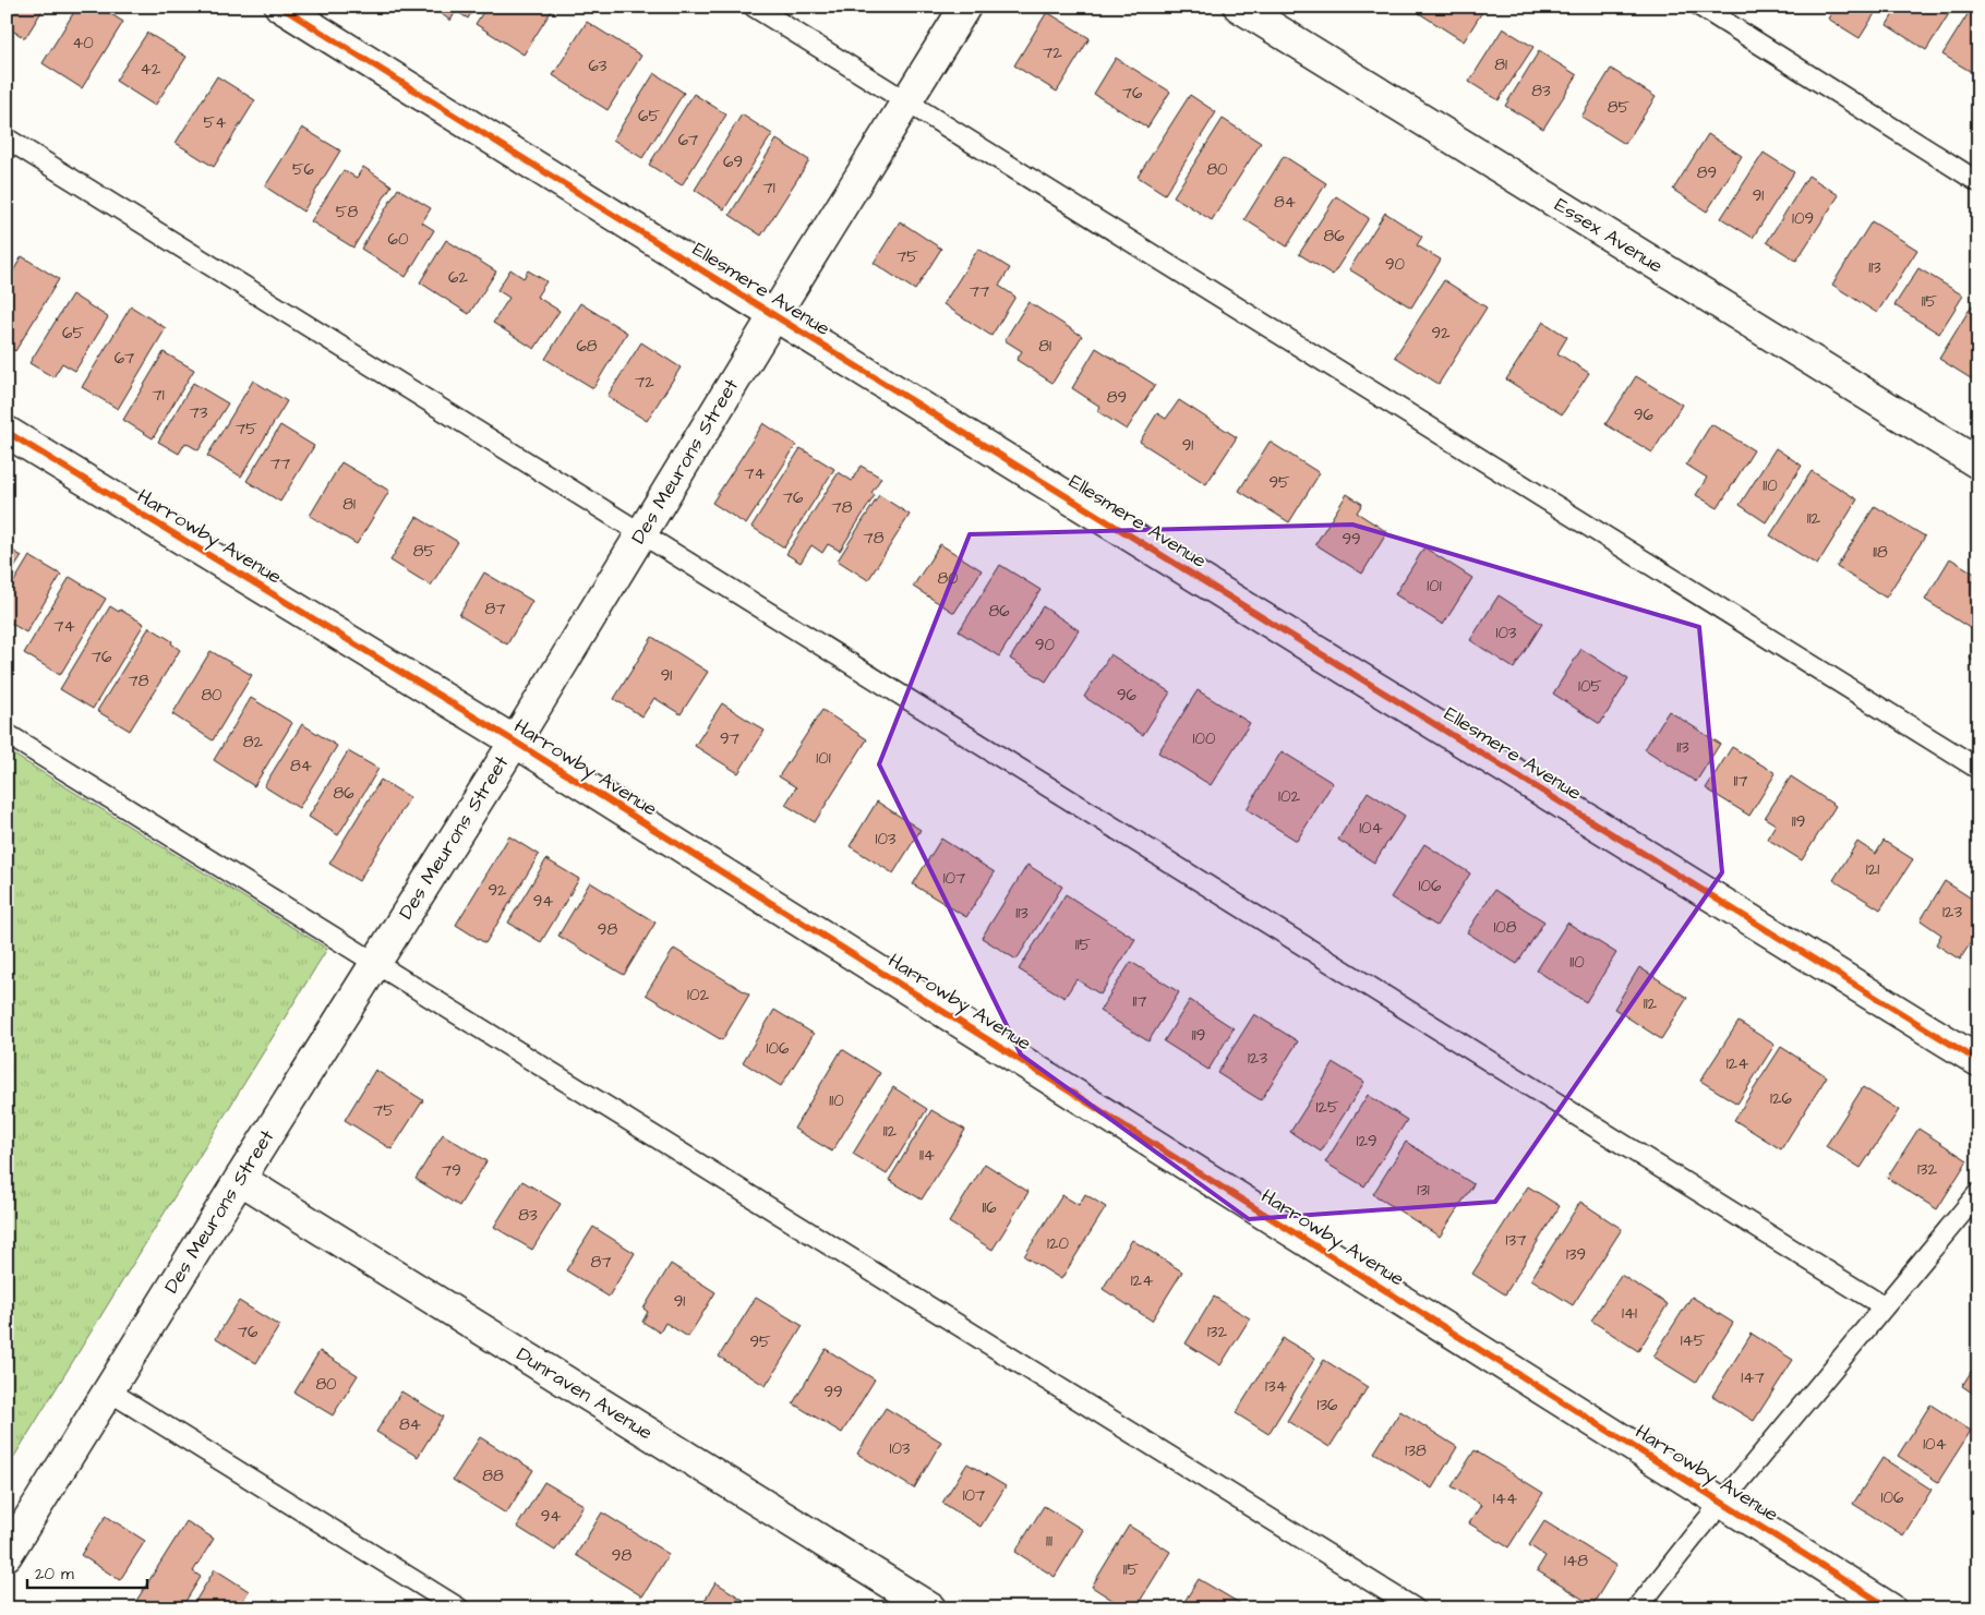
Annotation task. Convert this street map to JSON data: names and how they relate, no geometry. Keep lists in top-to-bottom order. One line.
{"streets":{"street":["Essex Avenue","Ellesmere Avenue","Des Meurons Street","Harrowby Avenue","Dunraven Avenue"]},"crossings":[["Ellesmere Avenue","Des Meurons Street"],["Des Meurons Street","Harrowby Avenue"],["Des Meurons Street","Dunraven Avenue"]],"house_numbers":["40","72","81","63","42","83","76","85","65","54","67","69","56","80","89","71","91","84","58","109","86","60","75","90","113","62","77","115","65","92","68","81","67","72","71","89","73","96","75","91","77","74","95","110","76","81","78","112","78","99","85","118","80","101","87","86","74","103","90","76","91","78","105","80","96","97","100","82","113","101","84","117","86","102","119","104","103","121","107","106","92","94","123","113","108","98","115","110","102","117","112","119","106","123","124","126","110","125","75","112","129","114","132","79","131","116","83","137","120","139","87","124","91","141","76","132","145","95","147","80","134","99","136","84","104","103","138","88","107","106","144","94","111","98","148","115"],"scale_bar":"20 m"}
